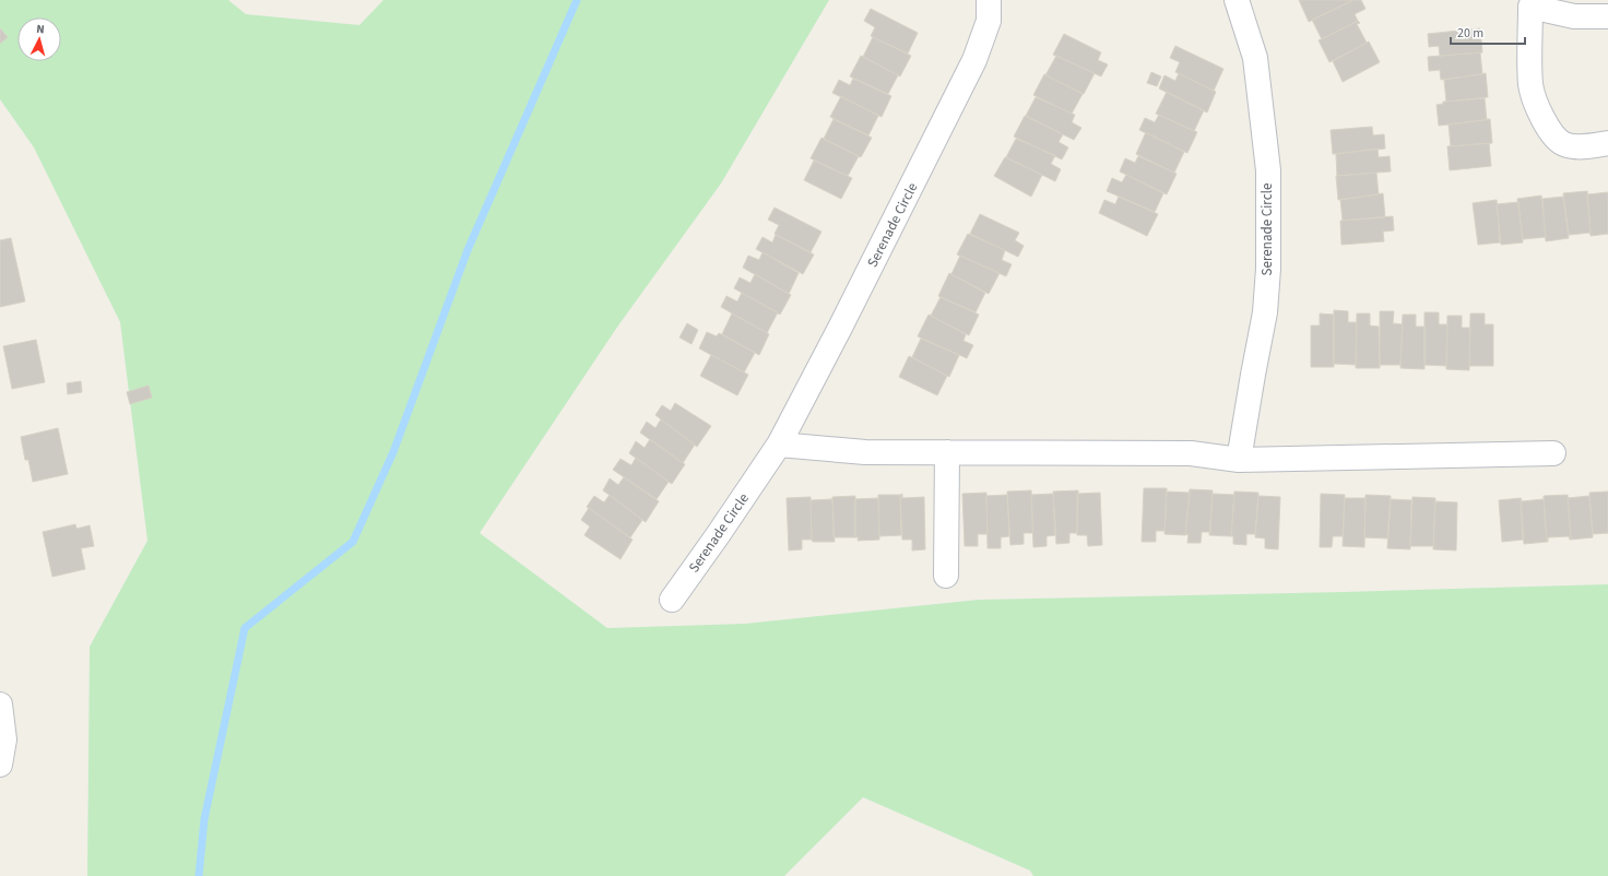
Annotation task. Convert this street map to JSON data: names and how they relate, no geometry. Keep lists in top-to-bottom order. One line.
{"streets":{"street":["Serenade Circle"]},"scale_bar":"20 m","north":"top"}
